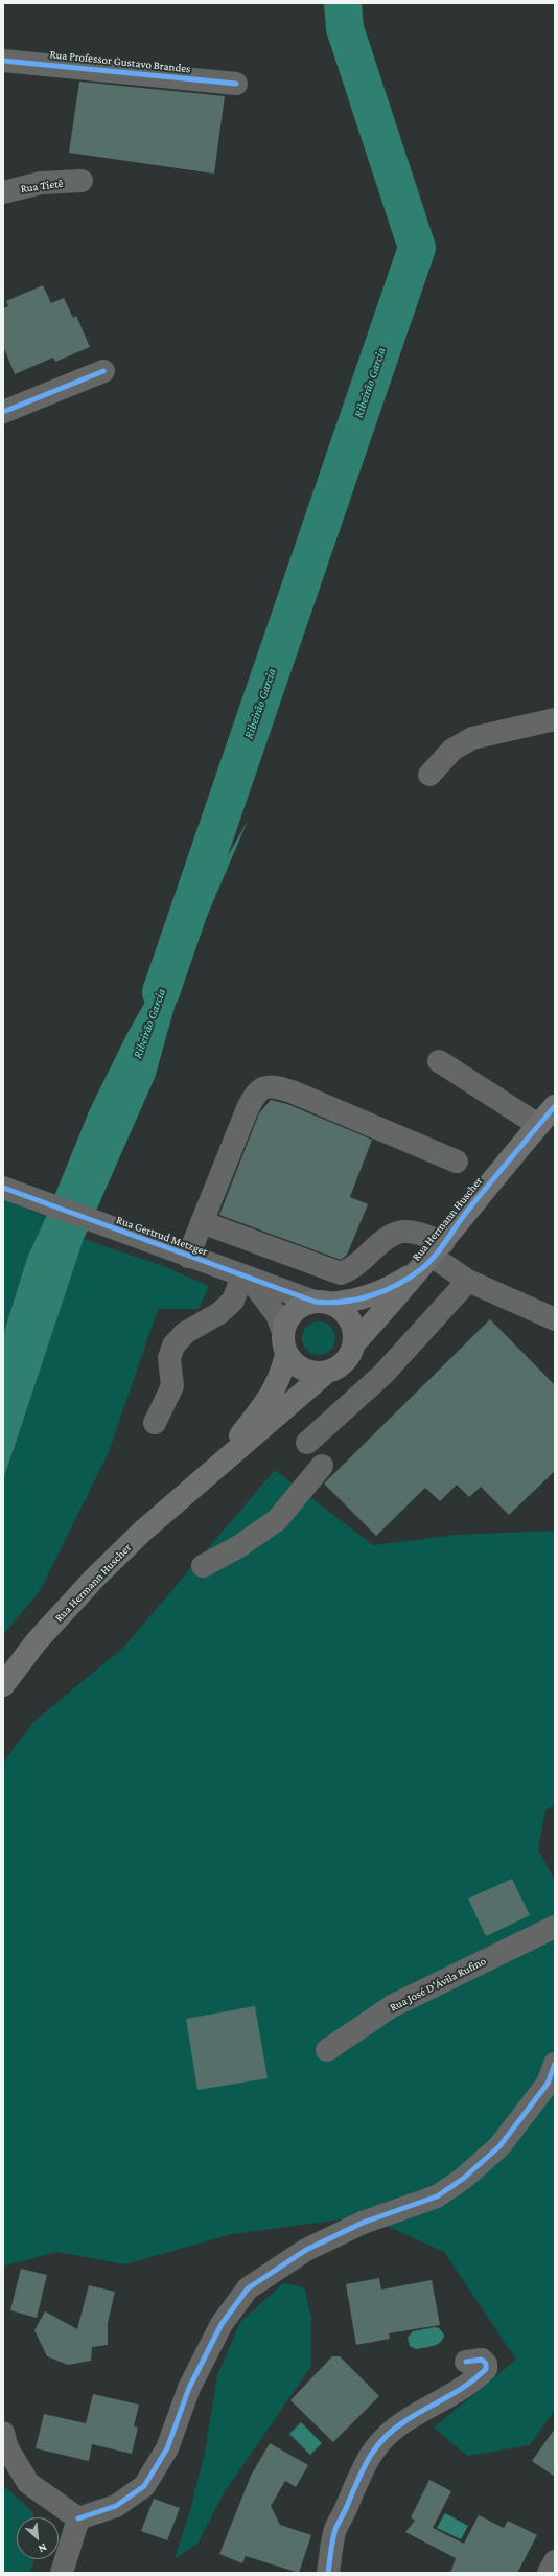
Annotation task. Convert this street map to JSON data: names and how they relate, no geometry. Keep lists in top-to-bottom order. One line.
{"streets":{"main road":["Rua Hermann Huscher"],"street":["Rua Professor Gustavo Brandes","Rua Tietê","Rua Gertrud Metzger","Rua José D'Ávila Rufino"]},"crossings":[["Rua Hermann Huscher","Rua Gertrud Metzger"]],"water":["Ribeirão Garcia"],"north":"bottom right"}
